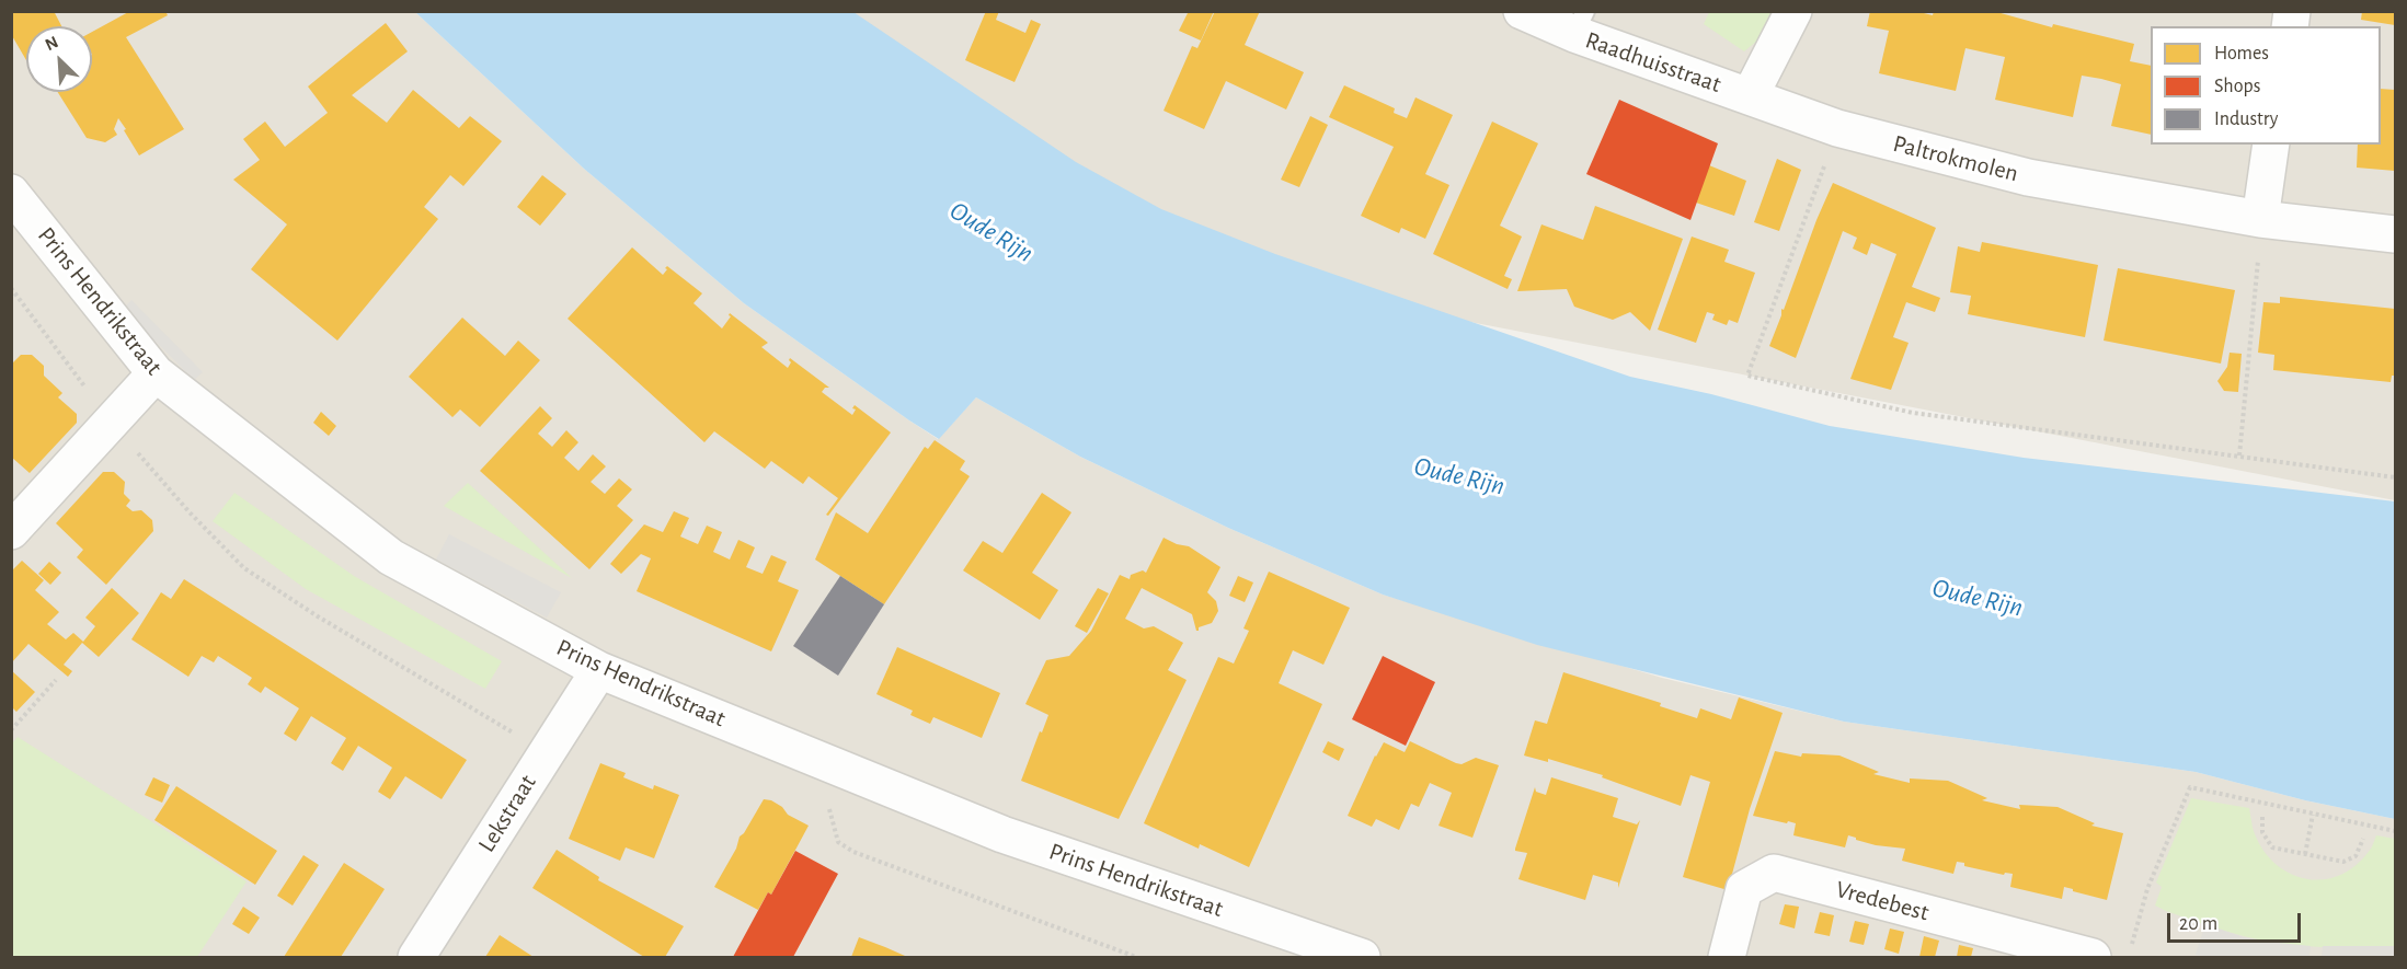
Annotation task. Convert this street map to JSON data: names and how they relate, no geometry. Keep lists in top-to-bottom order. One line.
{"streets":{"street":["Raadhuisstraat","Paltrokmolen","Prins Hendrikstraat","Lekstraat","Vredebest"]},"crossings":[["Raadhuisstraat","Paltrokmolen"],["Prins Hendrikstraat","Lekstraat"]],"water":["Oude Rijn"],"legend":["Homes","Shops","Industry"],"scale_bar":"20 m","north":"top left"}
